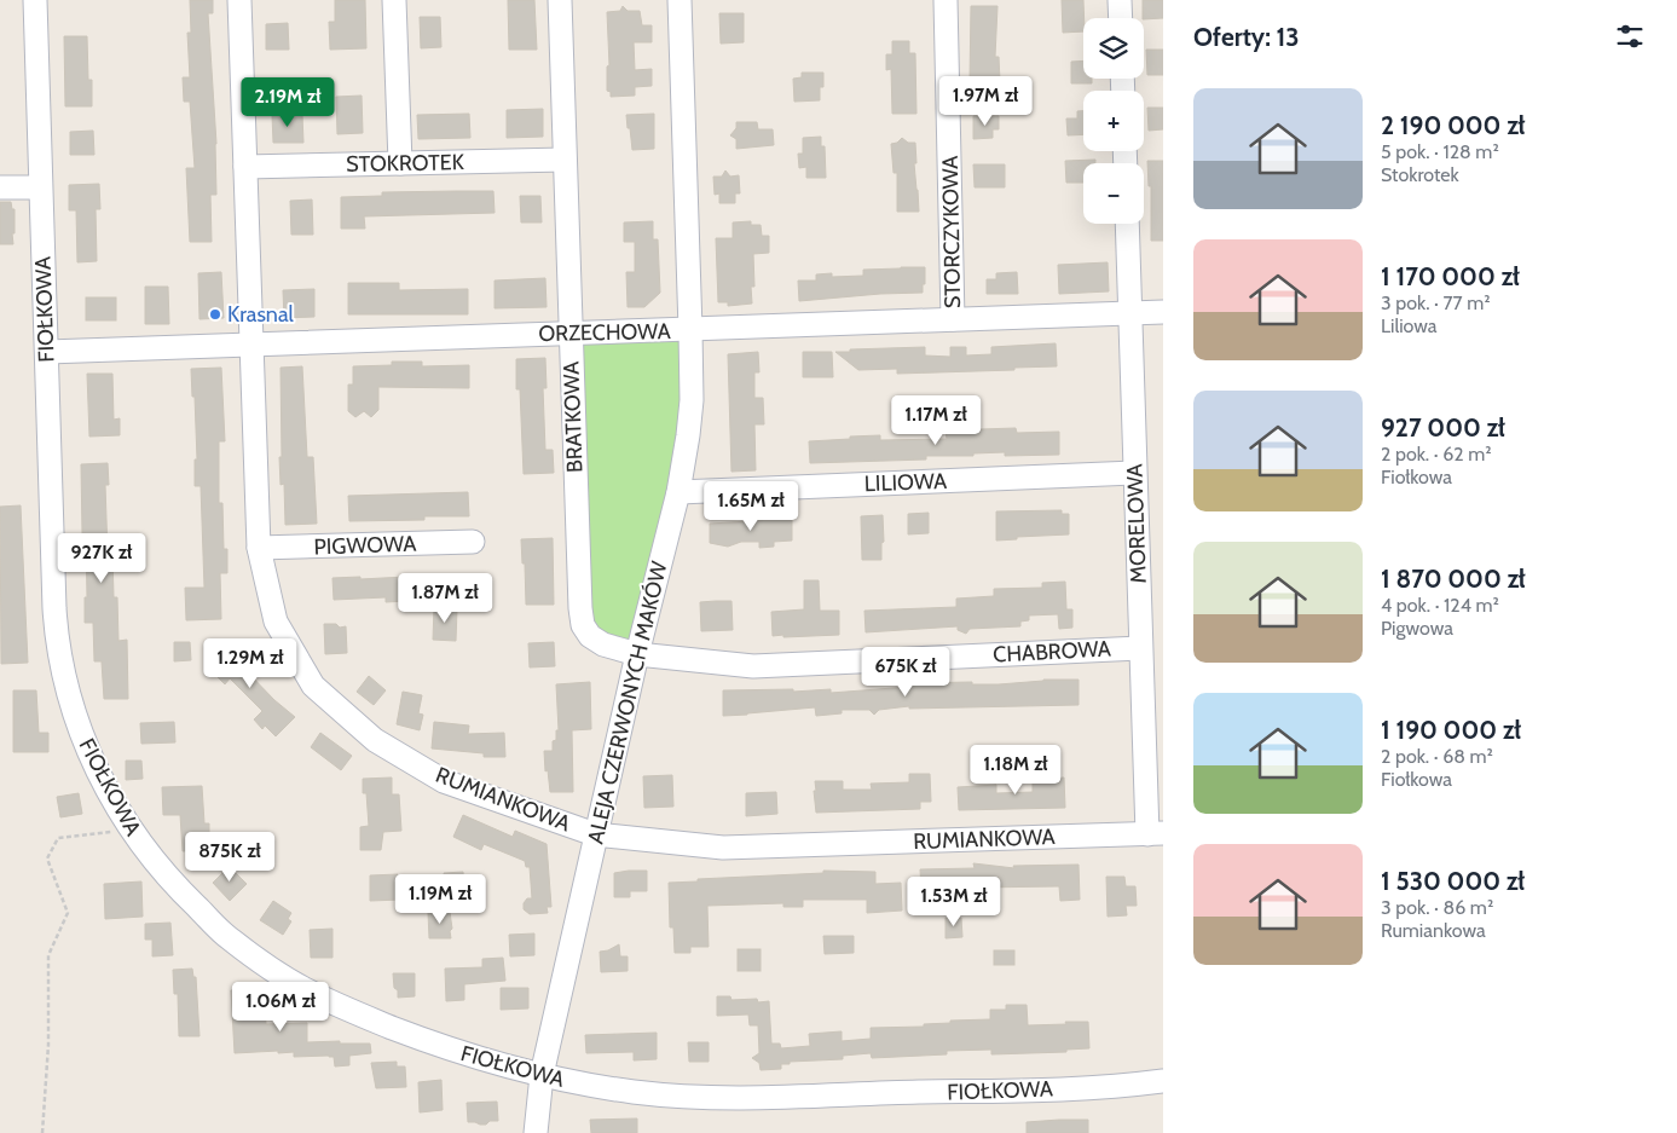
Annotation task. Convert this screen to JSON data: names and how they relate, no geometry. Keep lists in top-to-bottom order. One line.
{"streets":{"street":["STOKROTEK","STORCZYKOWA","FIOŁKOWA","ORZECHOWA","BRATKOWA","LILIOWA","MORELOWA","PIGWOWA","CHABROWA","ALEJA CZERWONYCH MAKÓW","RUMIANKOWA"]},"crossings":[["STOKROTEK","BRATKOWA"],["STOKROTEK","RUMIANKOWA"],["STORCZYKOWA","ORZECHOWA"],["FIOŁKOWA","ORZECHOWA"],["FIOŁKOWA","ALEJA CZERWONYCH MAKÓW"],["ORZECHOWA","BRATKOWA"],["ORZECHOWA","MORELOWA"],["ORZECHOWA","ALEJA CZERWONYCH MAKÓW"],["ORZECHOWA","RUMIANKOWA"],["BRATKOWA","CHABROWA"],["BRATKOWA","ALEJA CZERWONYCH MAKÓW"],["LILIOWA","MORELOWA"],["LILIOWA","ALEJA CZERWONYCH MAKÓW"],["MORELOWA","CHABROWA"],["MORELOWA","RUMIANKOWA"],["PIGWOWA","RUMIANKOWA"],["CHABROWA","ALEJA CZERWONYCH MAKÓW"],["ALEJA CZERWONYCH MAKÓW","RUMIANKOWA"]],"places":["Krasnal"],"page":{"heading":"Oferty: 13","map_buttons":["+","−"],"list":[{"name":"2 190 000 zł","note":"5 pok. · 128 m² · Stokrotek"},{"name":"1 170 000 zł","note":"3 pok. · 77 m² · Liliowa"},{"name":"927 000 zł","note":"2 pok. · 62 m² · Fiołkowa"},{"name":"1 870 000 zł","note":"4 pok. · 124 m² · Pigwowa"},{"name":"1 190 000 zł","note":"2 pok. · 68 m² · Fiołkowa"},{"name":"1 530 000 zł","note":"3 pok. · 86 m² · Rumiankowa"}],"price":["1.97M zł","2.19M zł","1.17M zł","1.65M zł","927K zł","1.87M zł","1.29M zł","675K zł","1.18M zł","875K zł","1.19M zł","1.53M zł","1.06M zł"]}}
